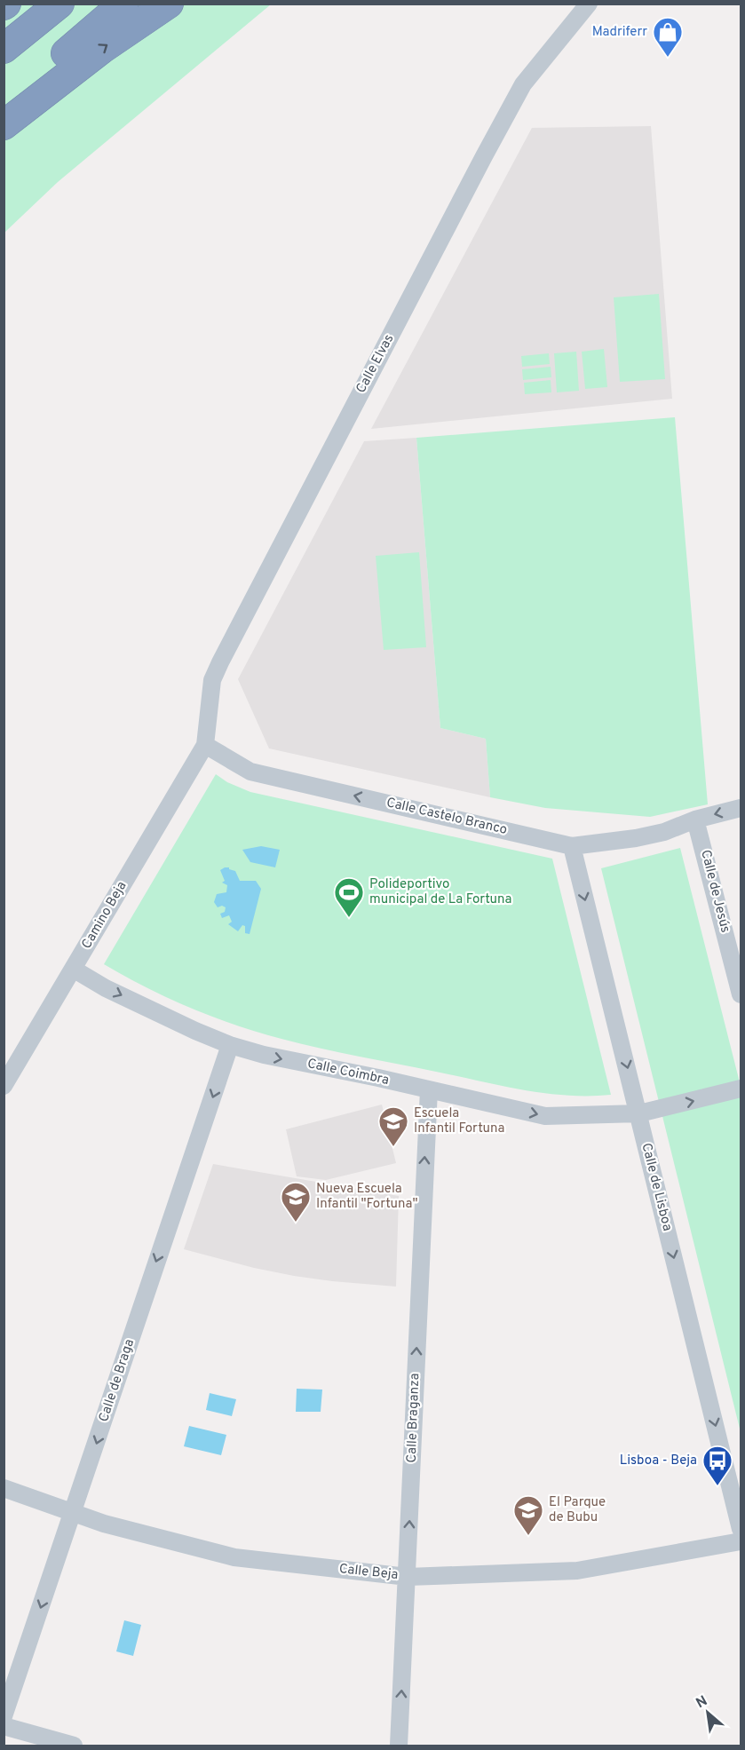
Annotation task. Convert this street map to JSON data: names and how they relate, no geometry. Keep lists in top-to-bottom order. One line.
{"streets":{"street":["Calle Elvas","Calle Castelo Branco","Calle de Jesús","Camino Beja","Calle Coimbra","Calle de Lisboa","Calle de Braga","Calle Braganza","Calle Beja"]},"crossings":[["Calle Elvas","Calle Castelo Branco"],["Calle Elvas","Camino Beja"],["Calle Castelo Branco","Calle de Jesús"],["Calle Castelo Branco","Camino Beja"],["Calle Castelo Branco","Calle de Lisboa"],["Camino Beja","Calle Coimbra"],["Calle Coimbra","Calle de Lisboa"],["Calle Coimbra","Calle de Braga"],["Calle Coimbra","Calle Braganza"],["Calle de Braga","Calle Beja"],["Calle Braganza","Calle Beja"]],"one_way":["Calle Castelo Branco","Calle Coimbra","Calle de Lisboa","Calle de Braga","Calle Braganza"],"places":{"shop":["Madriferr"],"sports":["Polideportivo municipal de La Fortuna"],"school or university":["Escuela Infantil Fortuna","Nueva Escuela Infantil \"Fortuna\"","El Parque de Bubu"],"bus stop":["Lisboa - Beja"]},"north":"top left"}
